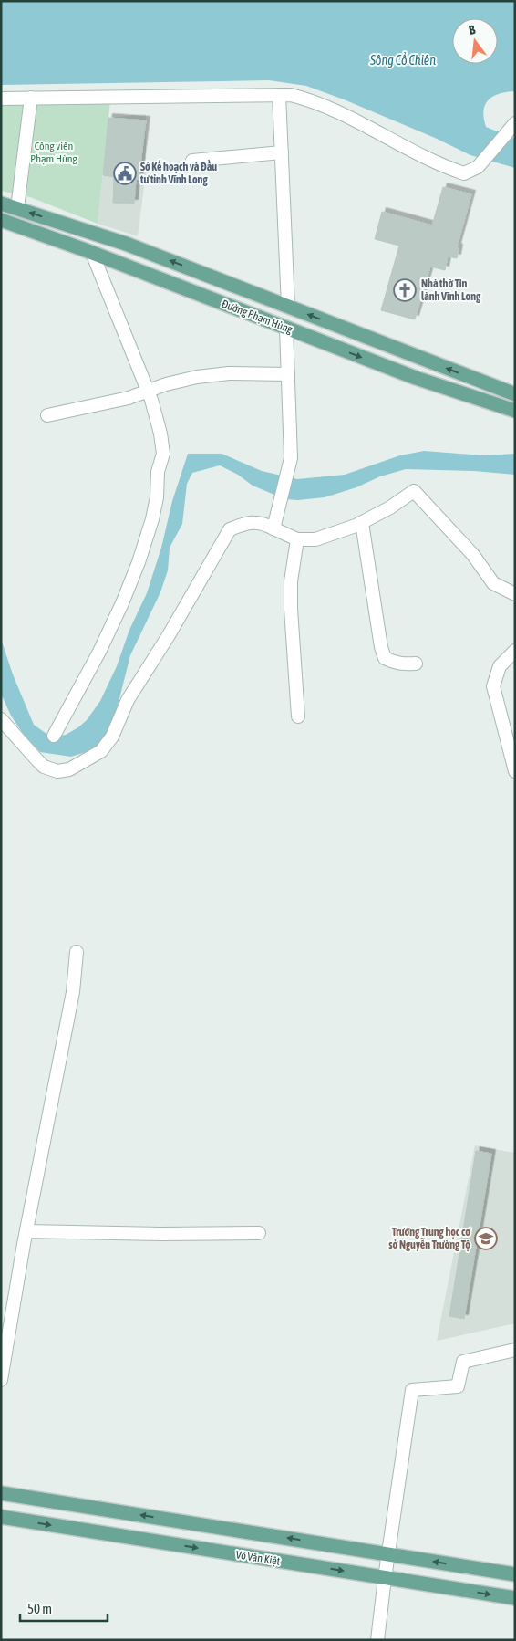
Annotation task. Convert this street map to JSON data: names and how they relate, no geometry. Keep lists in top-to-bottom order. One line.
{"streets":{"main road":["Đường Phạm Hùng","Võ Văn Kiệt"]},"water":["Sông Cổ Chiên"],"parks":["Công viên Phạm Hùng"],"places":{"public building":["Sở Kế hoạch và Đầu tư tỉnh Vĩnh Long"],"church":["Nhà thờ Tin lành Vĩnh Long"],"school or university":["Trường Trung học cơ sở Nguyễn Trường Tộ"]},"scale_bar":"50 m","north":"top"}
